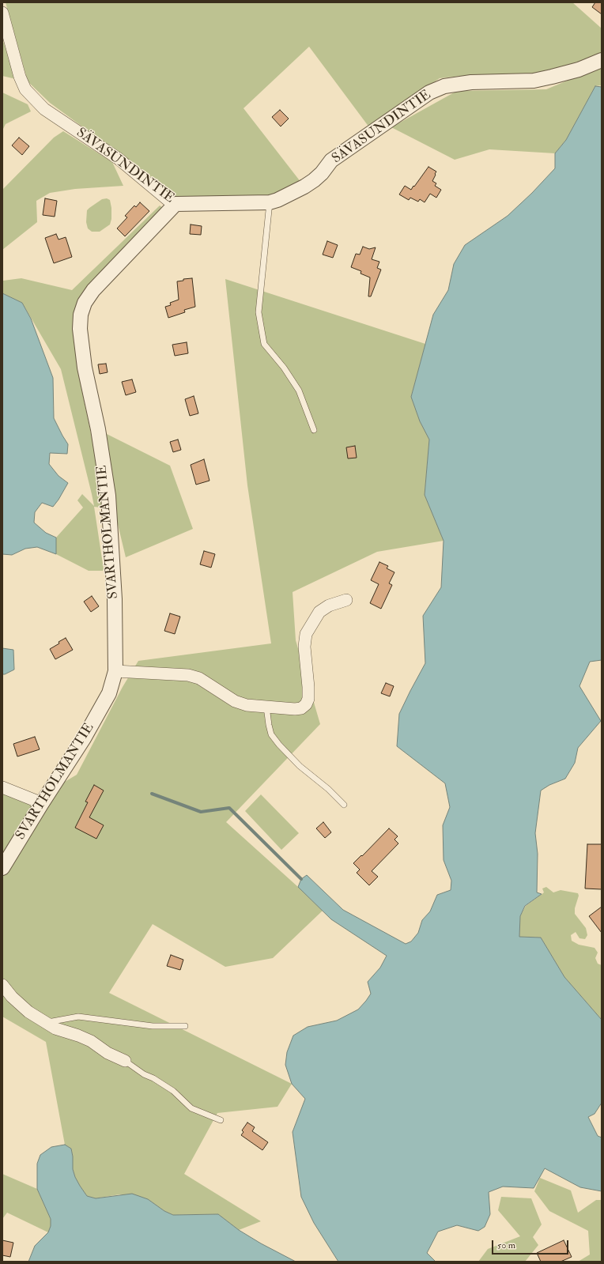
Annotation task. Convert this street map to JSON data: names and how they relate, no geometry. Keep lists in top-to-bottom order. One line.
{"streets":{"street":["SÄVASUNDINTIE","SVARTHOLMANTIE"]},"crossings":[["SÄVASUNDINTIE","SVARTHOLMANTIE"]],"scale_bar":"50 m"}
